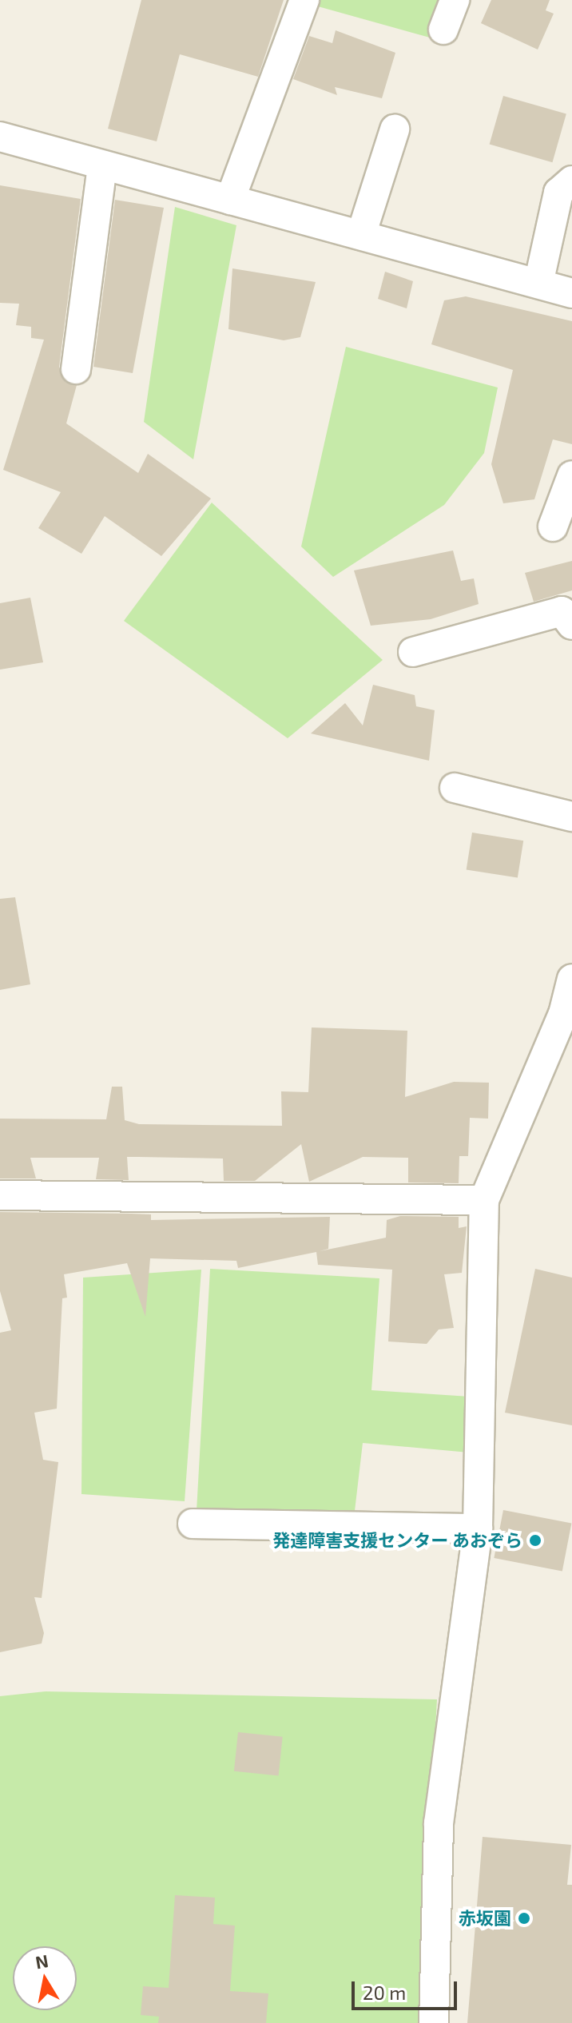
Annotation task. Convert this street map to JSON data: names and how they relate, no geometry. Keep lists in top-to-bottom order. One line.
{"places":["発達障害支援センター あおぞら","赤坂園"],"scale_bar":"20 m","north":"top"}
